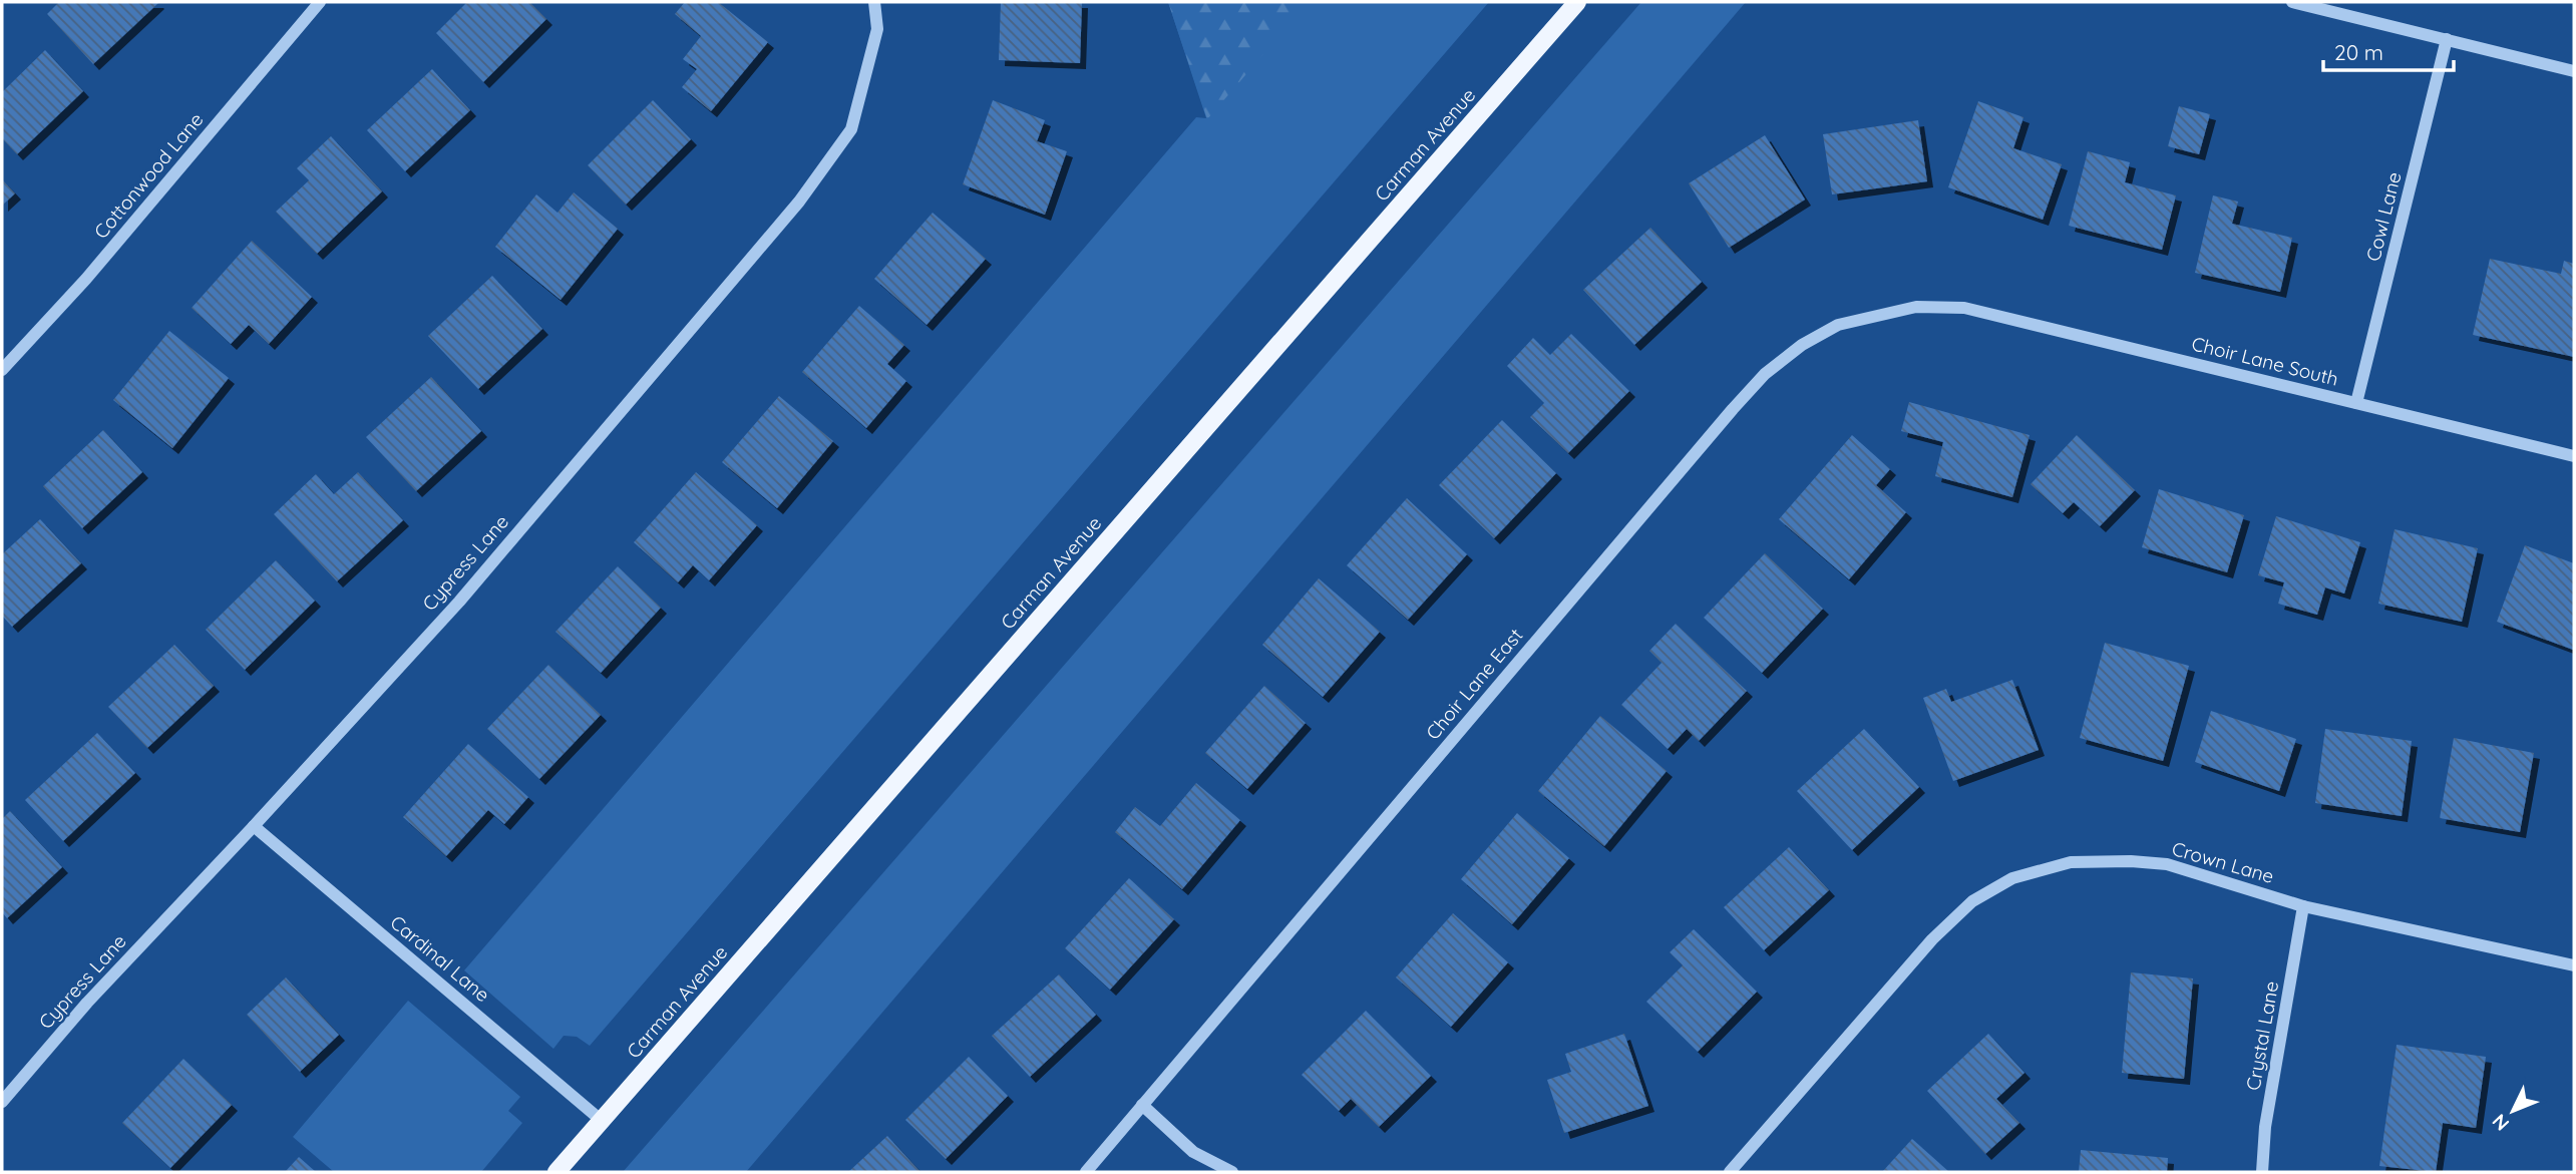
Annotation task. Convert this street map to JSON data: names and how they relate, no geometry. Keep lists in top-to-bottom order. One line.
{"streets":{"main road":["Carman Avenue"],"street":["Cottonwood Lane","Cowl Lane","Choir Lane South","Cypress Lane","Choir Lane East","Crown Lane","Cardinal Lane","Crystal Lane"]},"crossings":[["Carman Avenue","Cardinal Lane"],["Cowl Lane","Choir Lane South"],["Choir Lane South","Choir Lane East"],["Cypress Lane","Cardinal Lane"],["Crown Lane","Crystal Lane"]],"scale_bar":"20 m","north":"bottom left"}
